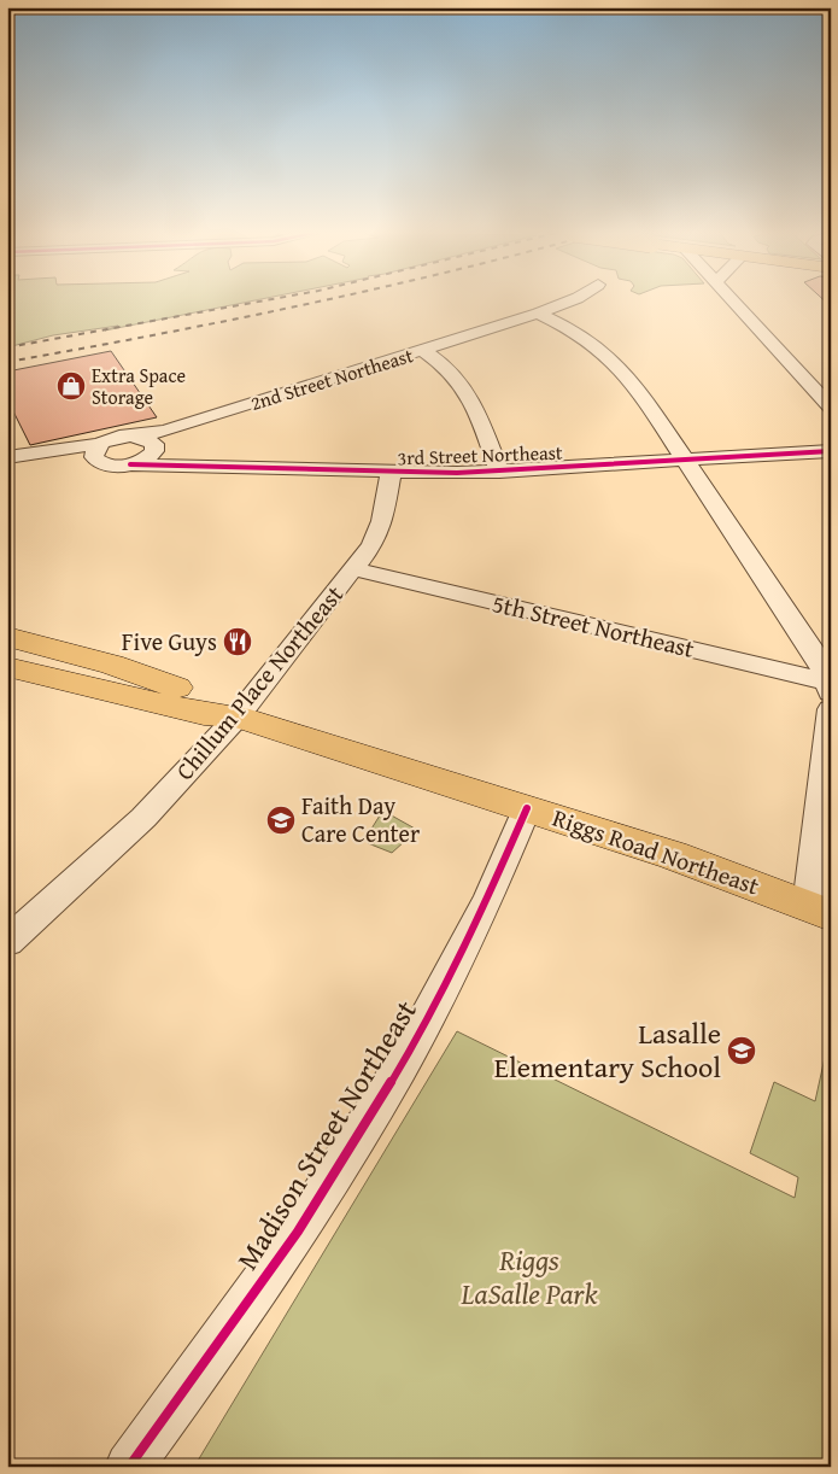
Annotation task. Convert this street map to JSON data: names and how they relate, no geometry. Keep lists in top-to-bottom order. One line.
{"streets":{"main road":["Riggs Road Northeast"],"street":["2nd Street Northeast","3rd Street Northeast","5th Street Northeast","Chillum Place Northeast","Madison Street Northeast"]},"crossings":[["2nd Street Northeast","3rd Street Northeast"],["3rd Street Northeast","Chillum Place Northeast"],["5th Street Northeast","Chillum Place Northeast"],["Chillum Place Northeast","Riggs Road Northeast"],["Riggs Road Northeast","Madison Street Northeast"]],"parks":["Riggs LaSalle Park"],"places":{"shop":["Extra Space Storage"],"restaurant":["Five Guys"],"school or university":["Faith Day Care Center","Lasalle Elementary School"]}}
